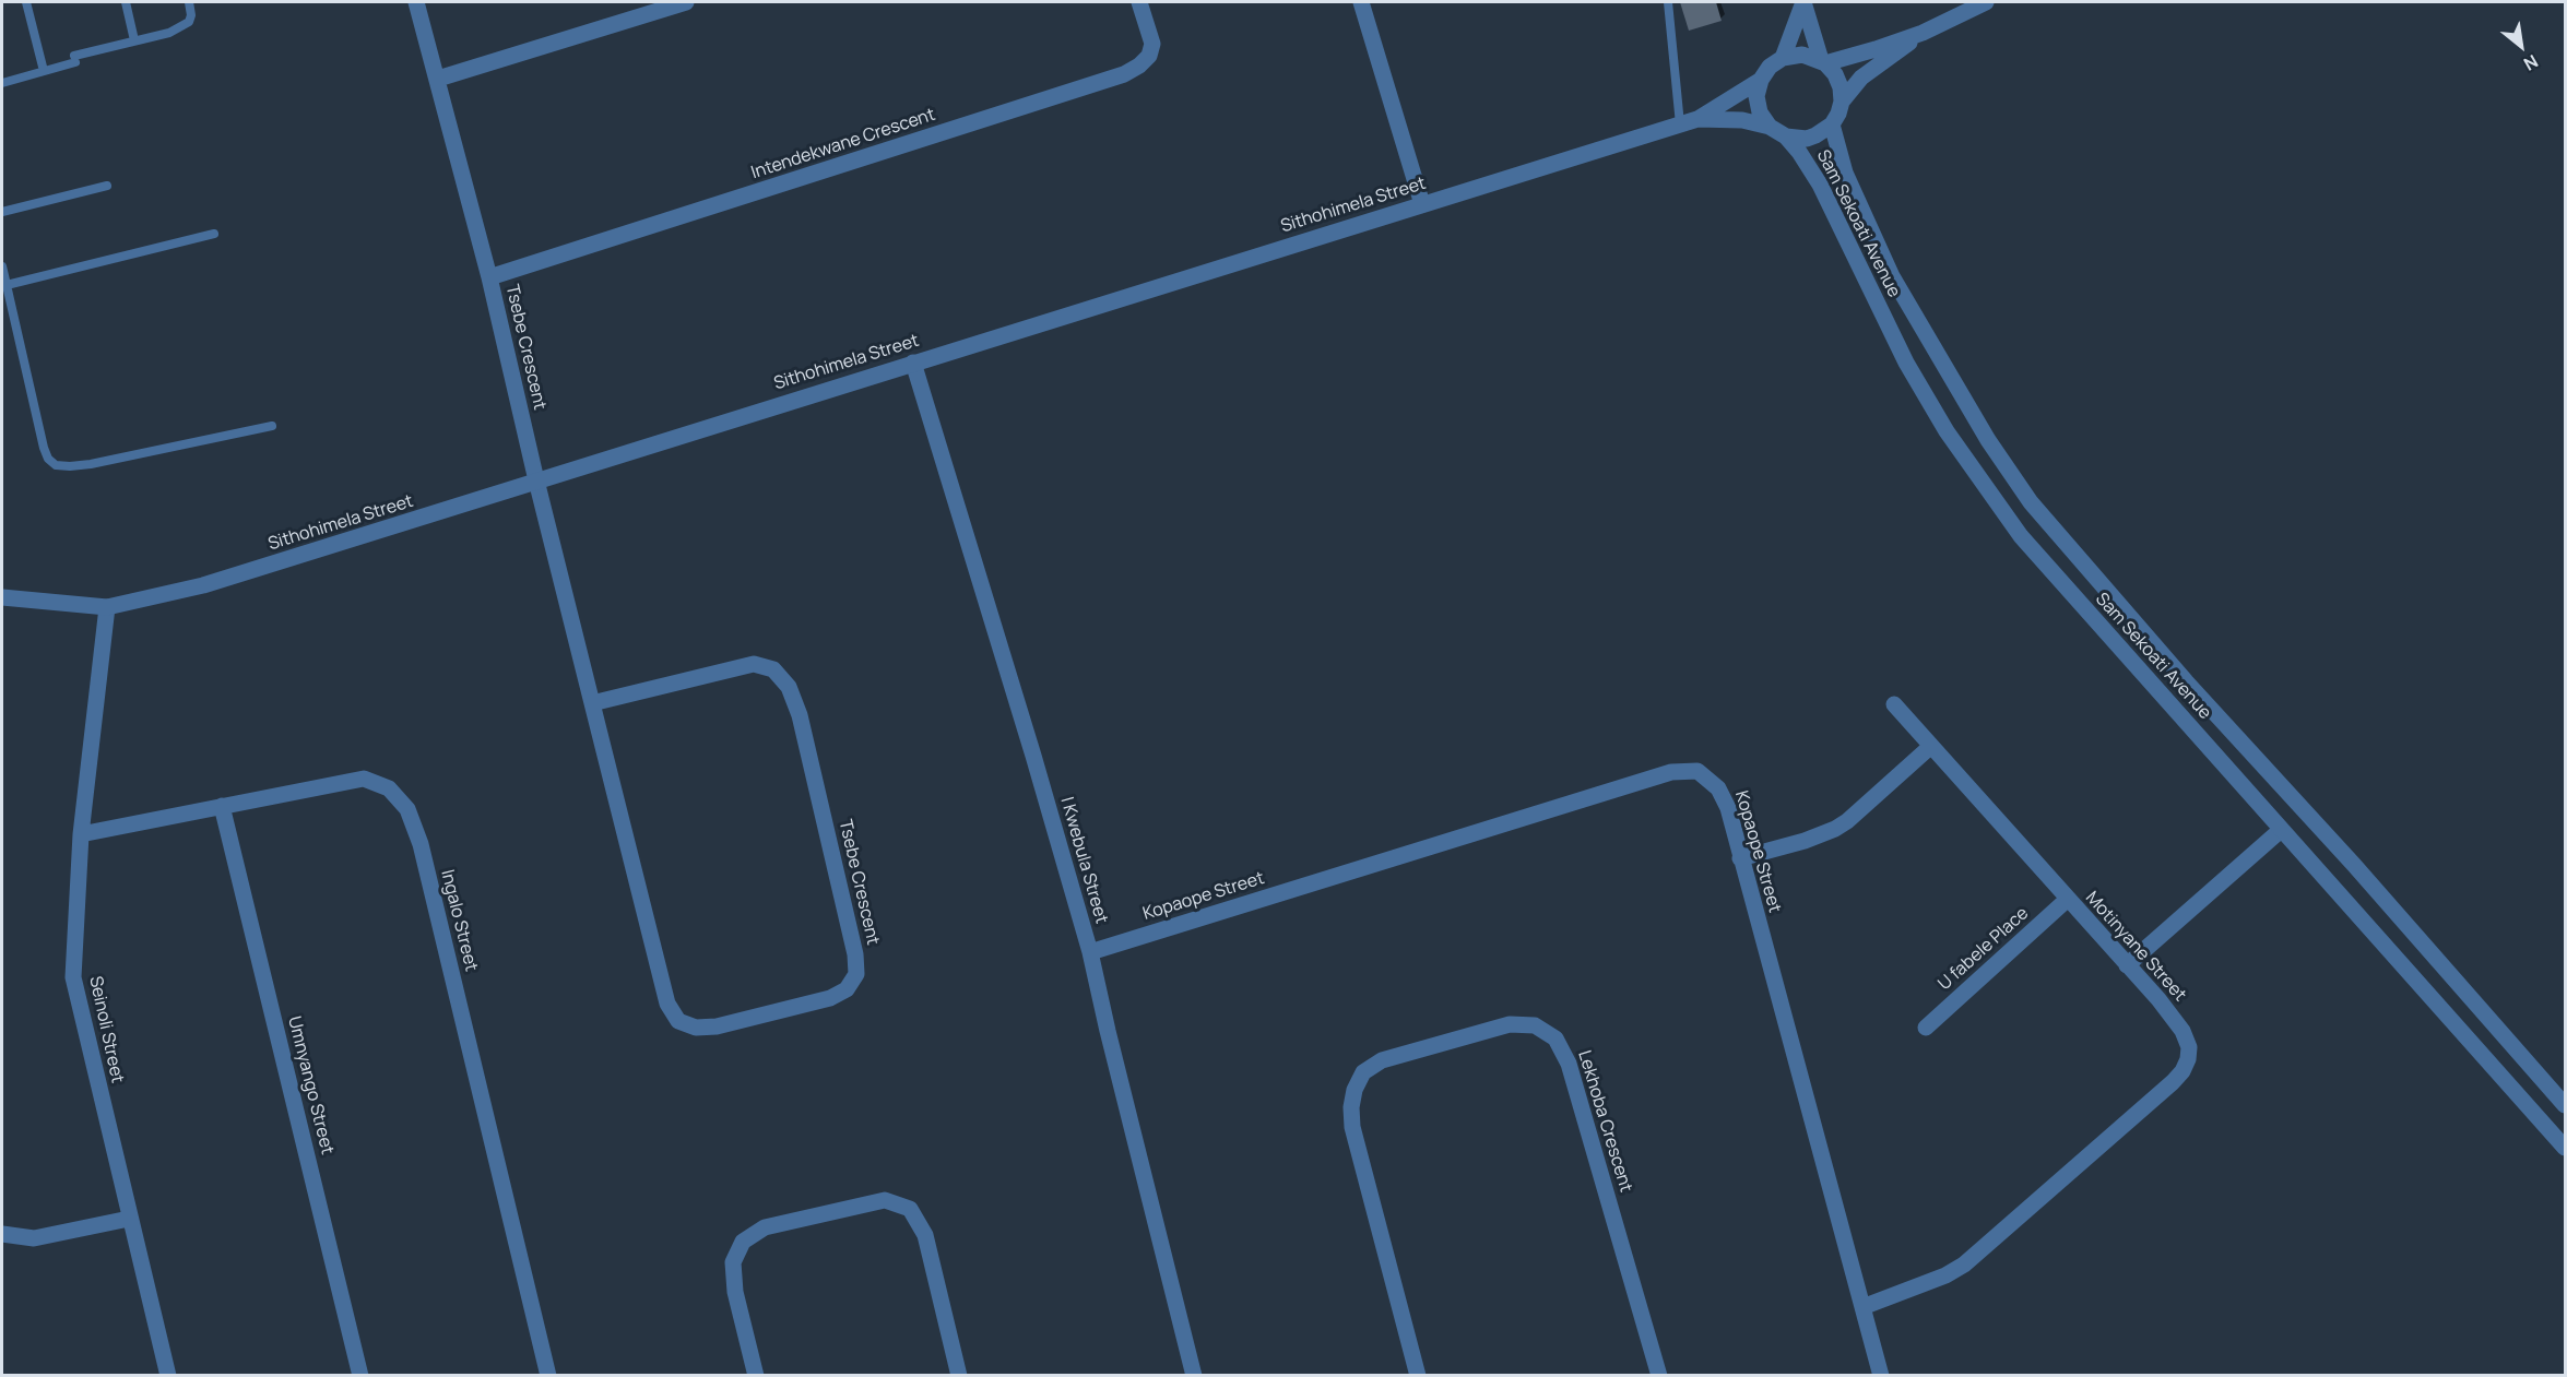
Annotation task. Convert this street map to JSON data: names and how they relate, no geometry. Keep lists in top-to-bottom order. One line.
{"streets":{"street":["Intendekwane Crescent","Sithohimela Street","Sam Sekoati Avenue","Tsebe Crescent","Kopaope Street","I Kwebula Street","Ingalo Street","Motinyane Street","U fabele Place","Seinoli Street","Umnyango Street","Lekhoba Crescent"]},"crossings":[["Intendekwane Crescent","Tsebe Crescent"],["Sithohimela Street","Sam Sekoati Avenue"],["Sithohimela Street","Tsebe Crescent"],["Sithohimela Street","I Kwebula Street"],["Sithohimela Street","Seinoli Street"],["Kopaope Street","I Kwebula Street"],["Kopaope Street","Motinyane Street"],["Ingalo Street","Seinoli Street"],["Ingalo Street","Umnyango Street"],["Motinyane Street","U fabele Place"]],"north":"bottom right"}
